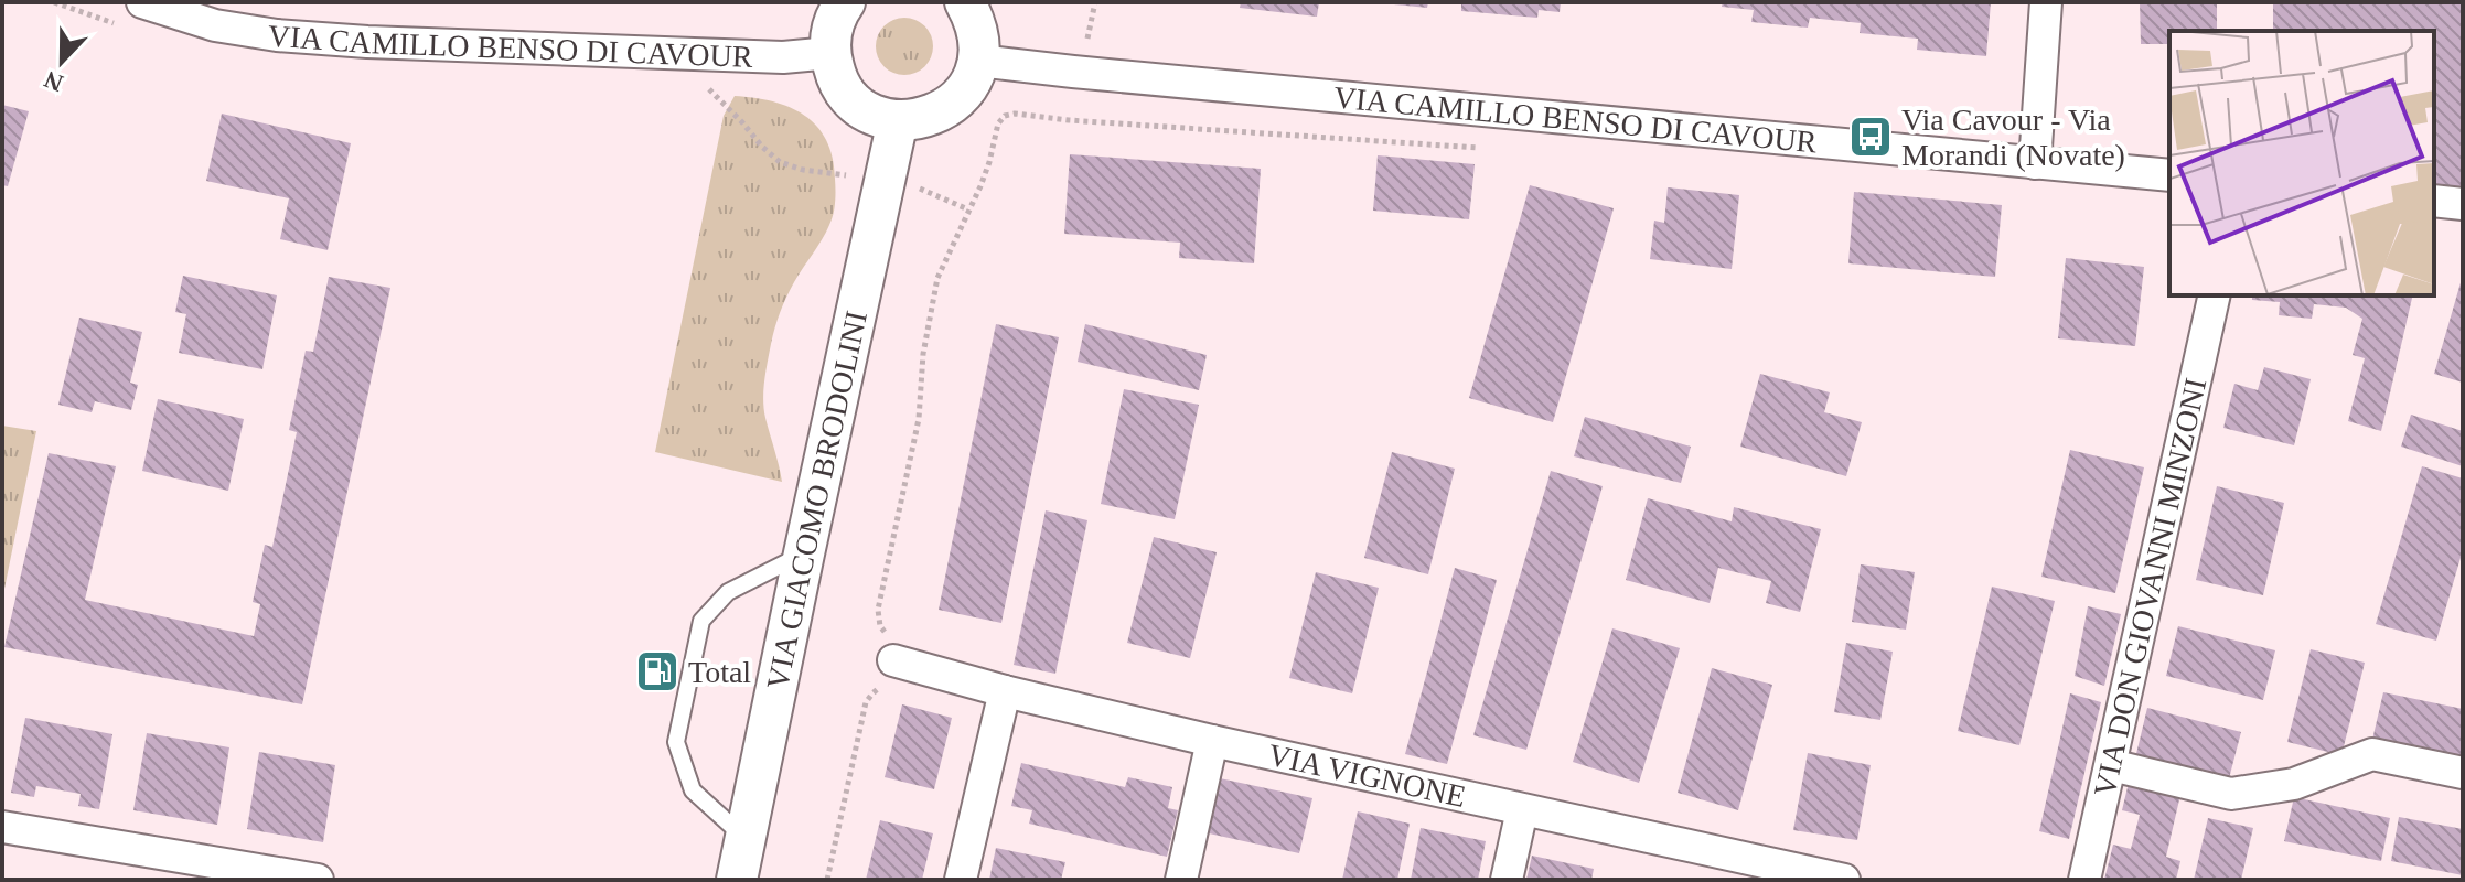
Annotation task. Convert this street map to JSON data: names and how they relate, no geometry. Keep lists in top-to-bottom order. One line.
{"streets":{"street":["VIA CAMILLO BENSO DI CAVOUR","VIA GIACOMO BRODOLINI","VIA DON GIOVANNI MINZONI","VIA VIGNONE"]},"places":{"bus stop":["Via Cavour - Via Morandi (Novate)"],"fuel station":["Total"]},"north":"bottom"}
